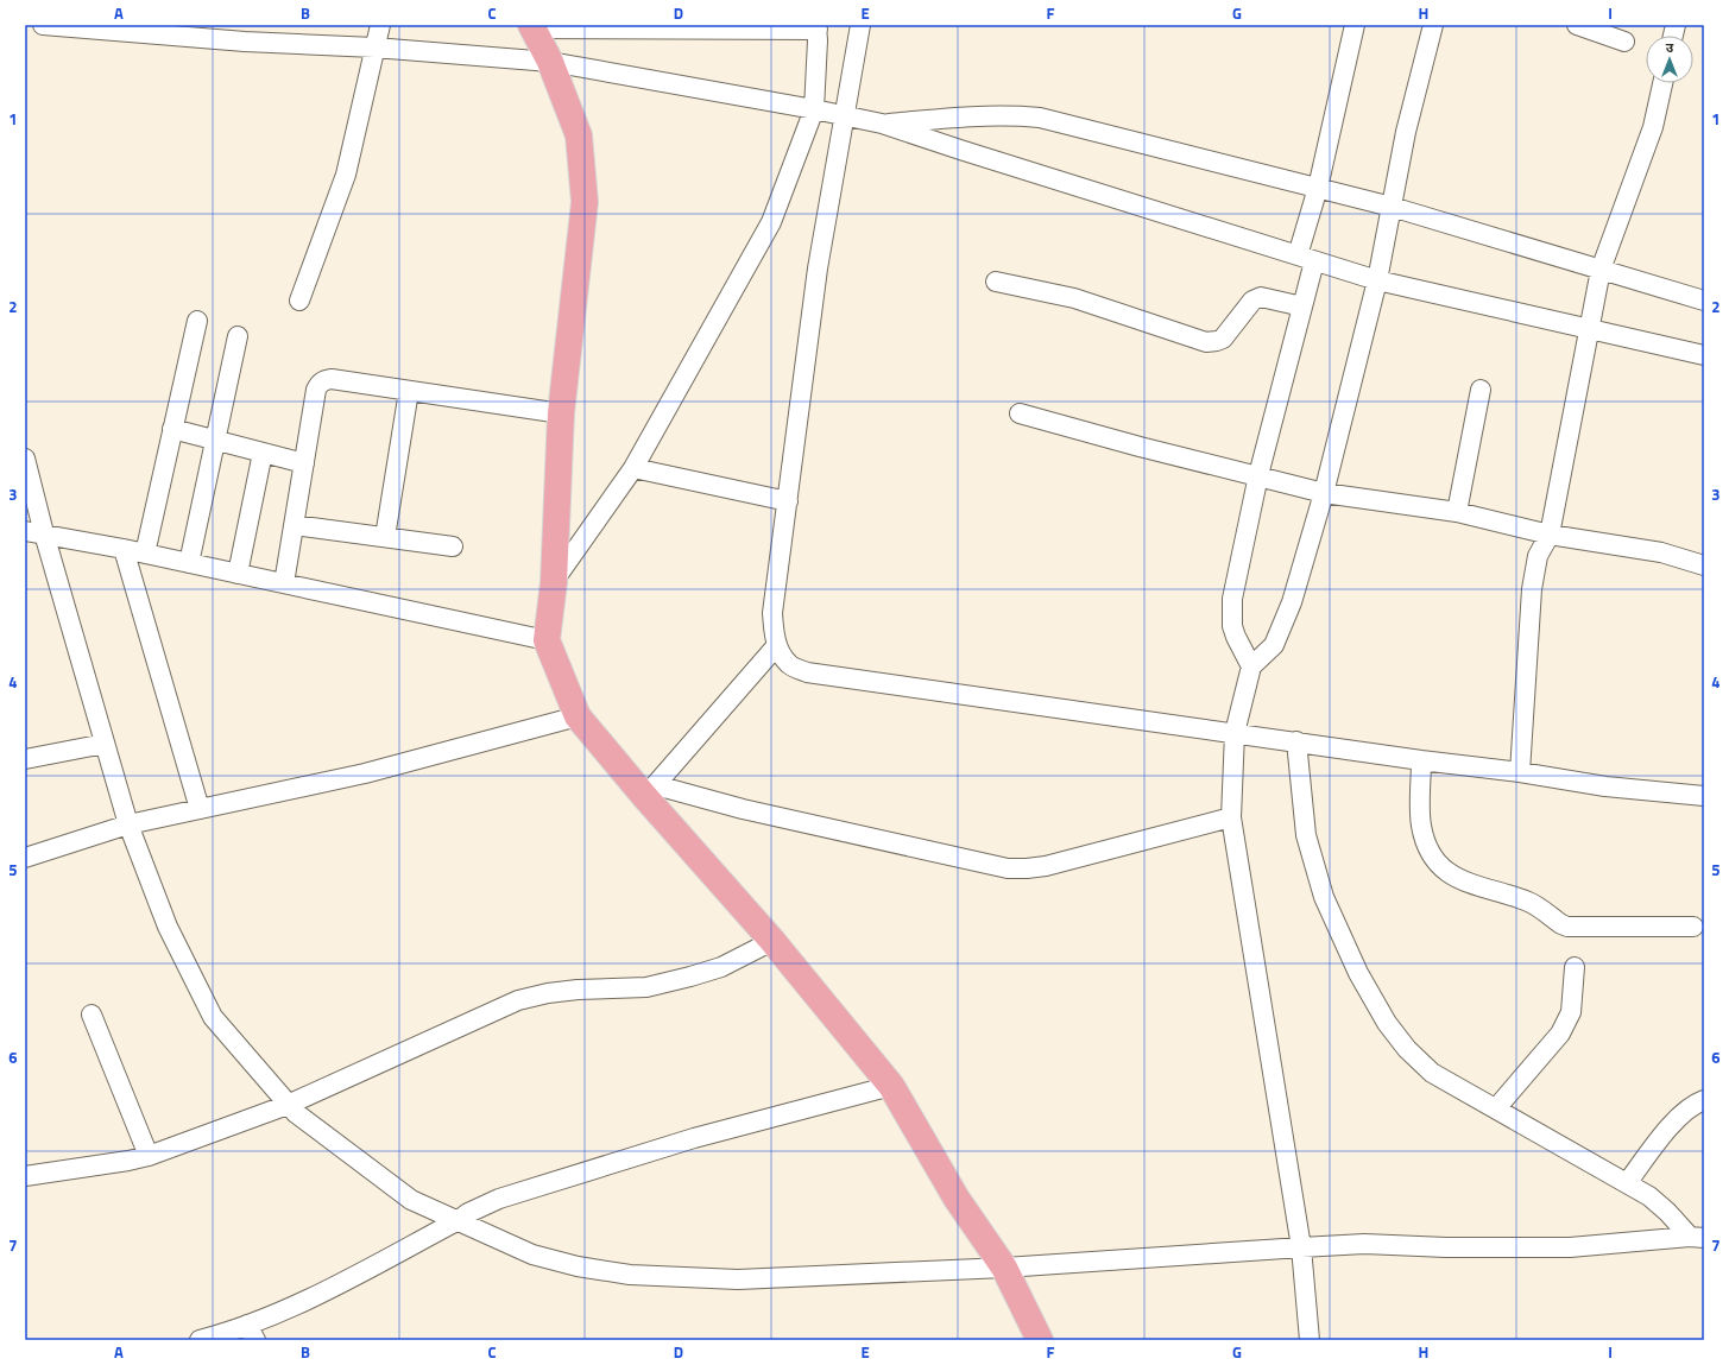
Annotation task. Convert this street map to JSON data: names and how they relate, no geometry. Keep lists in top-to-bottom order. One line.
{"north":"top","grid":{"columns":["A","B","C","D","E","F","G","H","I"],"rows":["1","2","3","4","5","6","7"]}}
